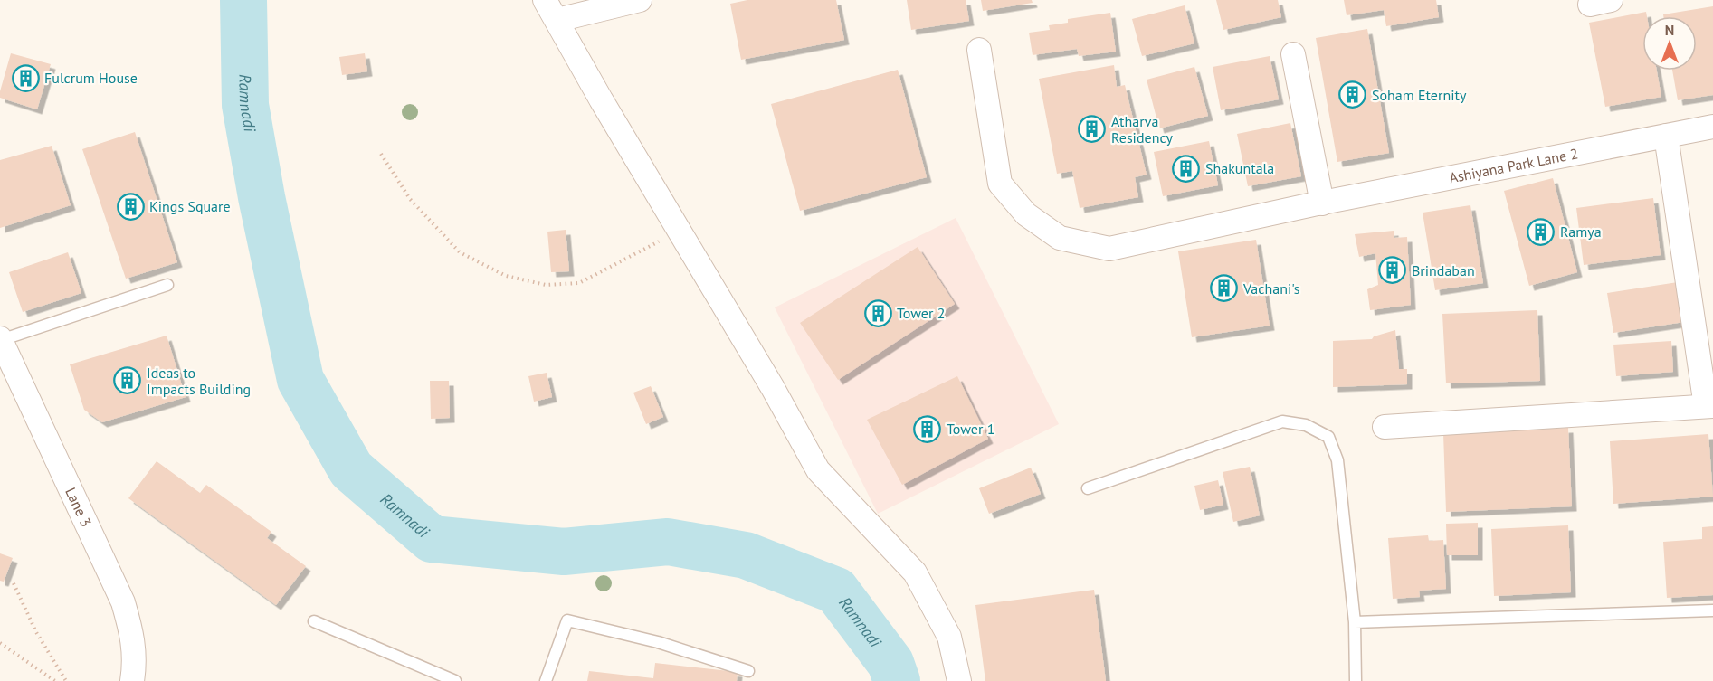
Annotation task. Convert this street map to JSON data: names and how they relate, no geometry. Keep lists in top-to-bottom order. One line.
{"streets":{"street":["Ashiyana Park Lane 2","Lane 3"]},"water":["Ramnadi"],"places":{"building":["Fulcrum House","Soham Eternity","Atharva Residency","Shakuntala","Kings Square","Ramya","Brindaban","Vachani's","Tower 2","Ideas to Impacts Building","Tower 1"]},"north":"top"}
